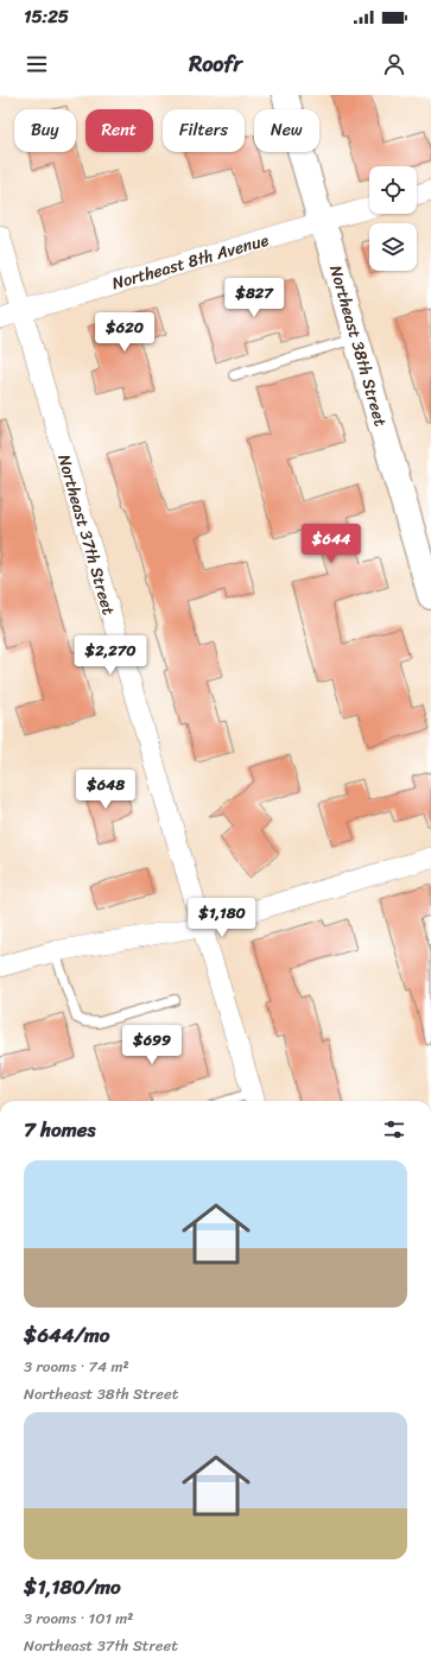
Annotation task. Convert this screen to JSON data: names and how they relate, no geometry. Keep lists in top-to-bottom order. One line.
{"streets":{"street":["Northeast 8th Avenue","Northeast 38th Street","Northeast 37th Street"]},"crossings":[["Northeast 8th Avenue","Northeast 38th Street"],["Northeast 8th Avenue","Northeast 37th Street"]],"page":{"status":"15:25","header":"Roofr","chip":["Buy","Rent","Filters","New"],"price":["$827","$620","$644","$2,270","$648","$1,180","$699"],"heading":"7 homes","list":[{"name":"$644/mo","note":"3 rooms · 74 m² · Northeast 38th Street"},{"name":"$1,180/mo","note":"3 rooms · 101 m² · Northeast 37th Street"}]}}
